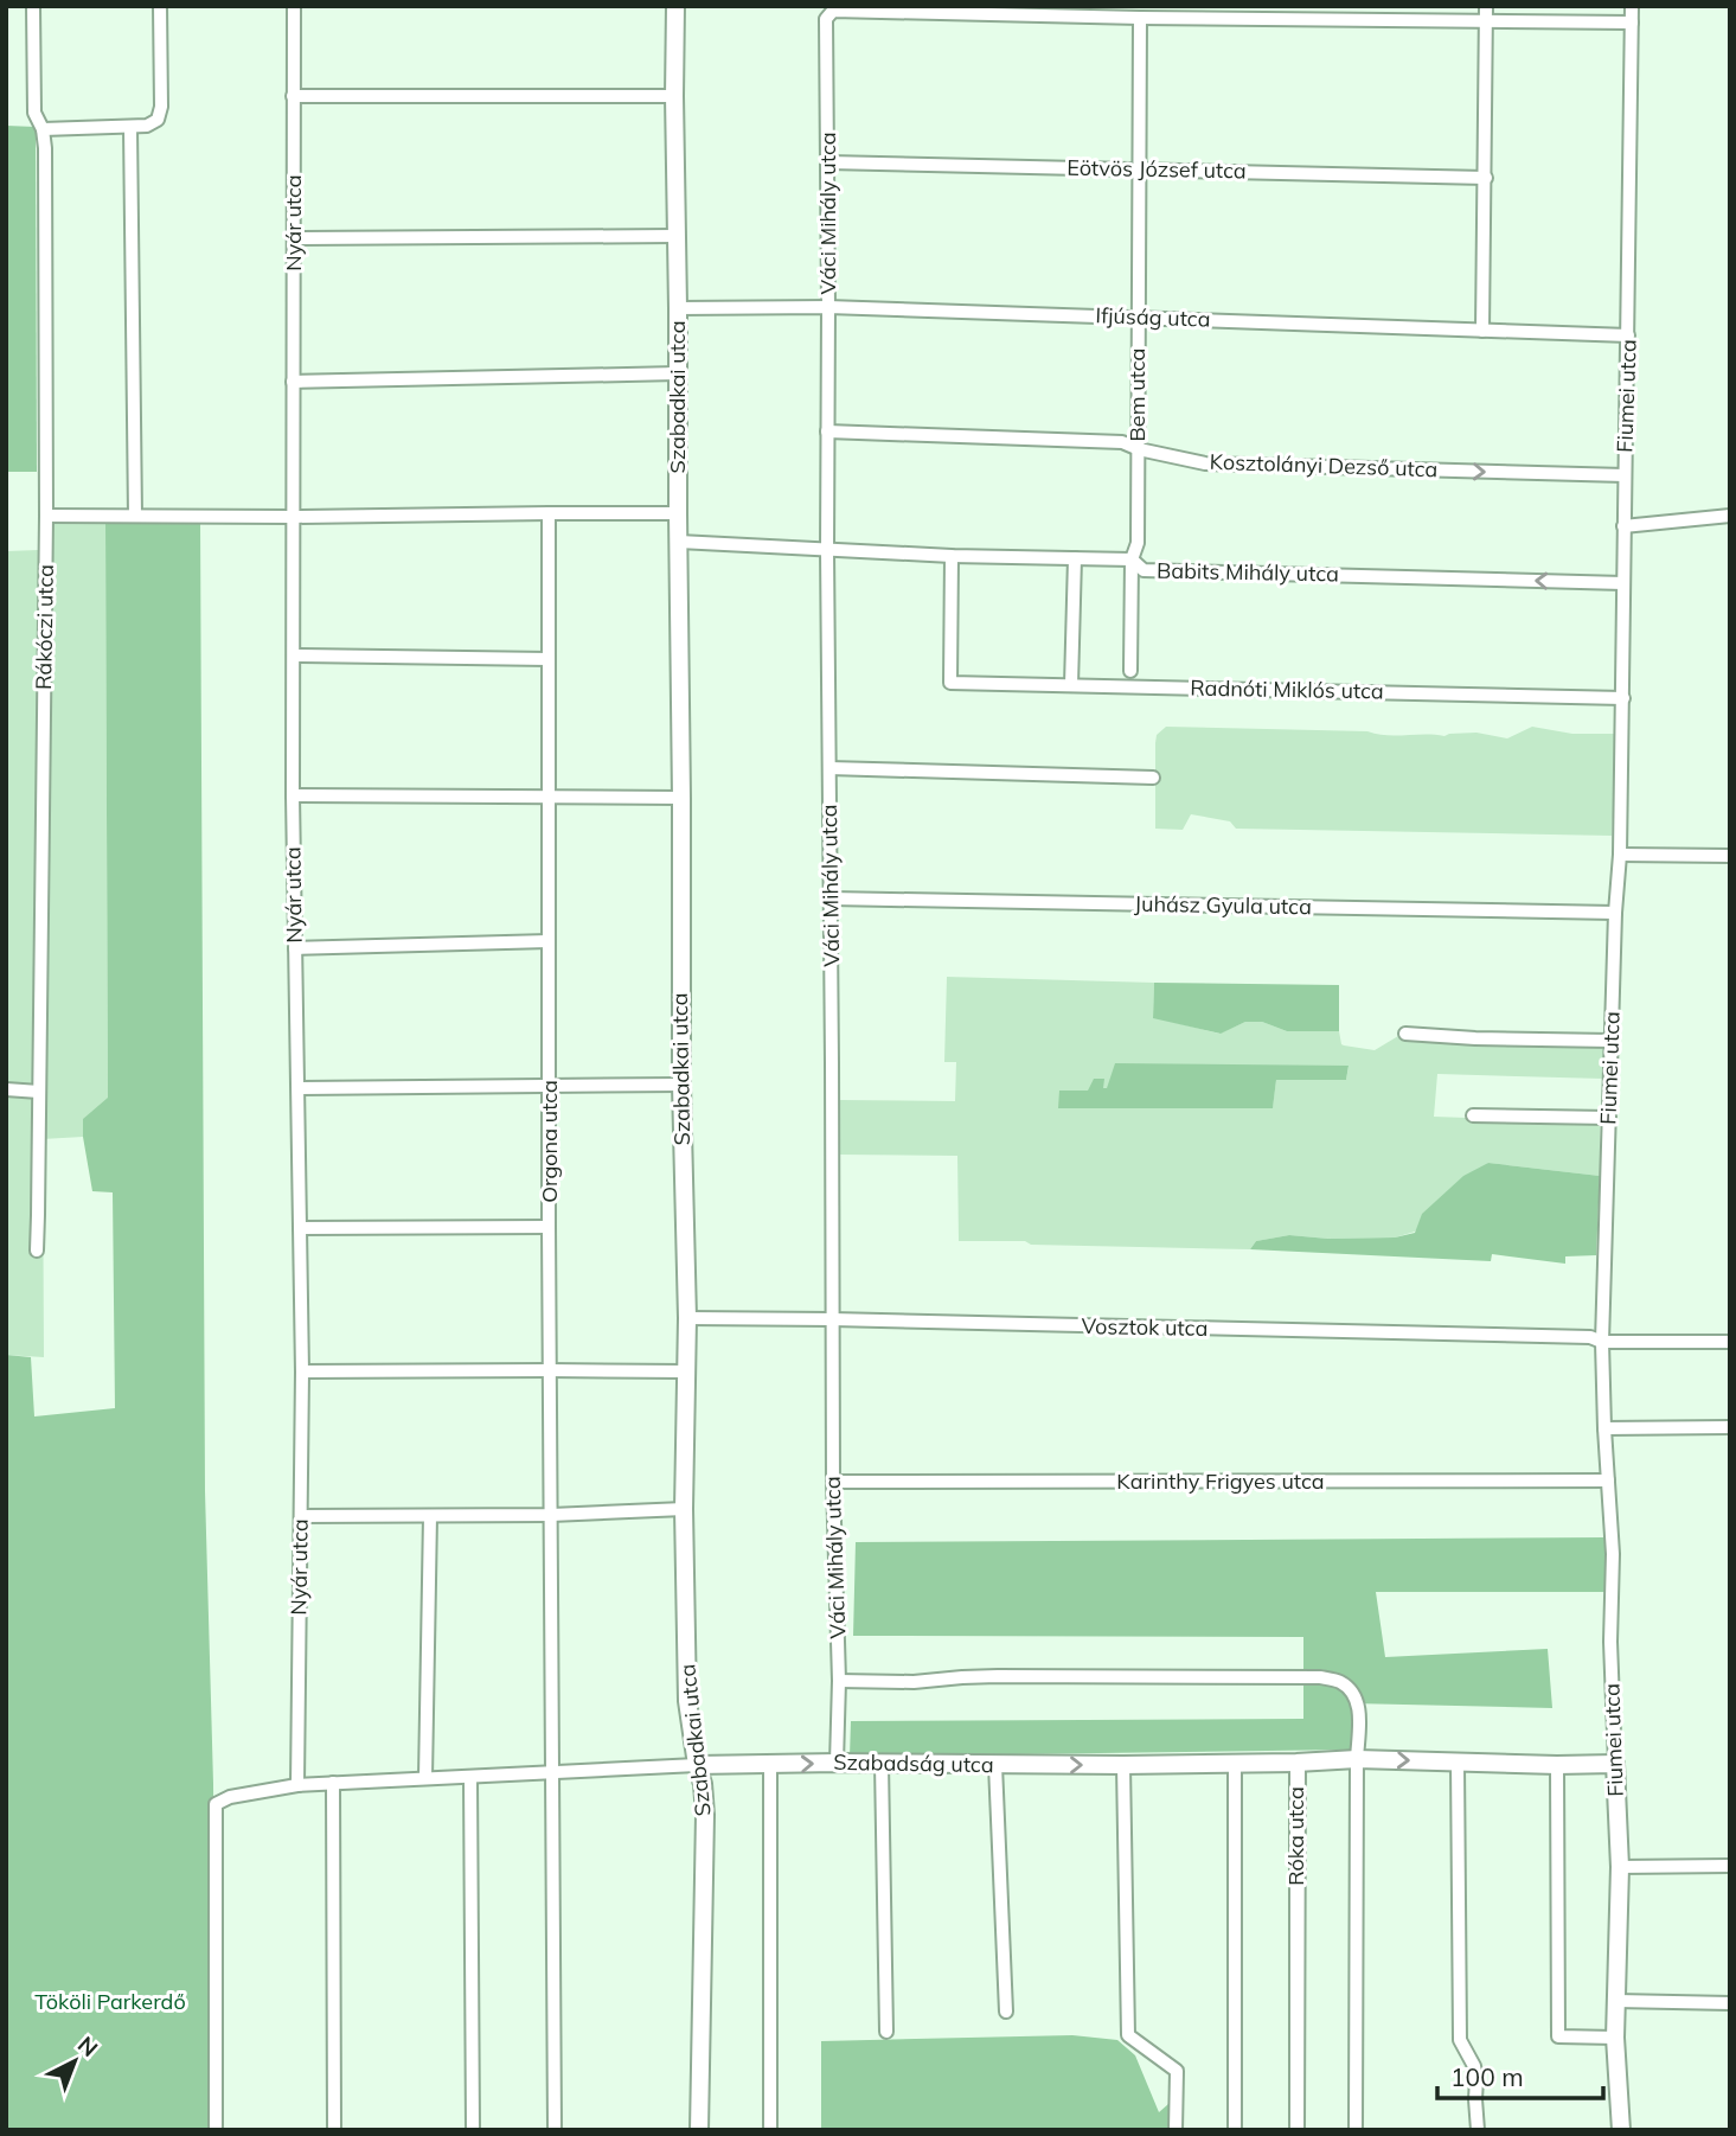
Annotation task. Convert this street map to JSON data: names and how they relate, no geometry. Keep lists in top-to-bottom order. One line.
{"streets":{"street":["Eötvös József utca","Váci Mihály utca","Nyár utca","Ifjúság utca","Bem utca","Fiumei utca","Szabadkai utca","Kosztolányi Dezső utca","Babits Mihály utca","Rákóczi utca","Radnóti Miklós utca","Juhász Gyula utca","Orgona utca","Vosztok utca","Karinthy Frigyes utca","Szabadság utca","Róka utca"]},"crossings":[["Eötvös József utca","Váci Mihály utca"],["Eötvös József utca","Bem utca"],["Váci Mihály utca","Ifjúság utca"],["Váci Mihály utca","Kosztolányi Dezső utca"],["Váci Mihály utca","Babits Mihály utca"],["Váci Mihály utca","Juhász Gyula utca"],["Váci Mihály utca","Vosztok utca"],["Váci Mihály utca","Karinthy Frigyes utca"],["Váci Mihály utca","Szabadság utca"],["Nyár utca","Szabadság utca"],["Ifjúság utca","Bem utca"],["Ifjúság utca","Fiumei utca"],["Ifjúság utca","Szabadkai utca"],["Bem utca","Kosztolányi Dezső utca"],["Bem utca","Babits Mihály utca"],["Fiumei utca","Kosztolányi Dezső utca"],["Fiumei utca","Babits Mihály utca"],["Fiumei utca","Radnóti Miklós utca"],["Fiumei utca","Juhász Gyula utca"],["Fiumei utca","Vosztok utca"],["Fiumei utca","Karinthy Frigyes utca"],["Fiumei utca","Szabadság utca"],["Szabadkai utca","Babits Mihály utca"],["Szabadkai utca","Vosztok utca"],["Szabadkai utca","Szabadság utca"],["Babits Mihály utca","Radnóti Miklós utca"],["Orgona utca","Szabadság utca"],["Szabadság utca","Róka utca"]],"one_way":["Kosztolányi Dezső utca","Babits Mihály utca"],"parks":["Tököli Parkerdő"],"scale_bar":"100 m","north":"top right"}
